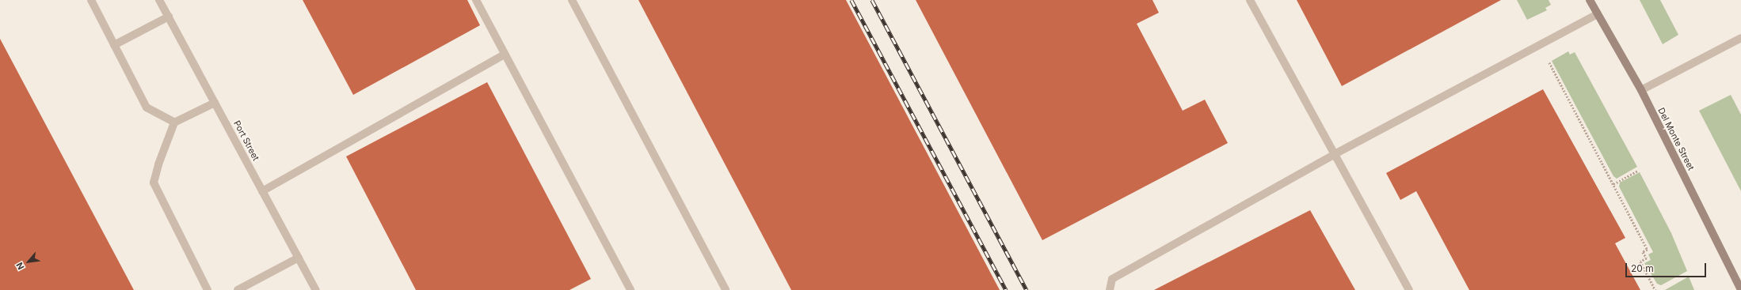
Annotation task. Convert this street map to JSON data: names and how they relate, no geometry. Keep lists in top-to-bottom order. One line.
{"streets":{"street":["Del Monte Street","Port Street"]},"scale_bar":"20 m","north":"bottom left"}
